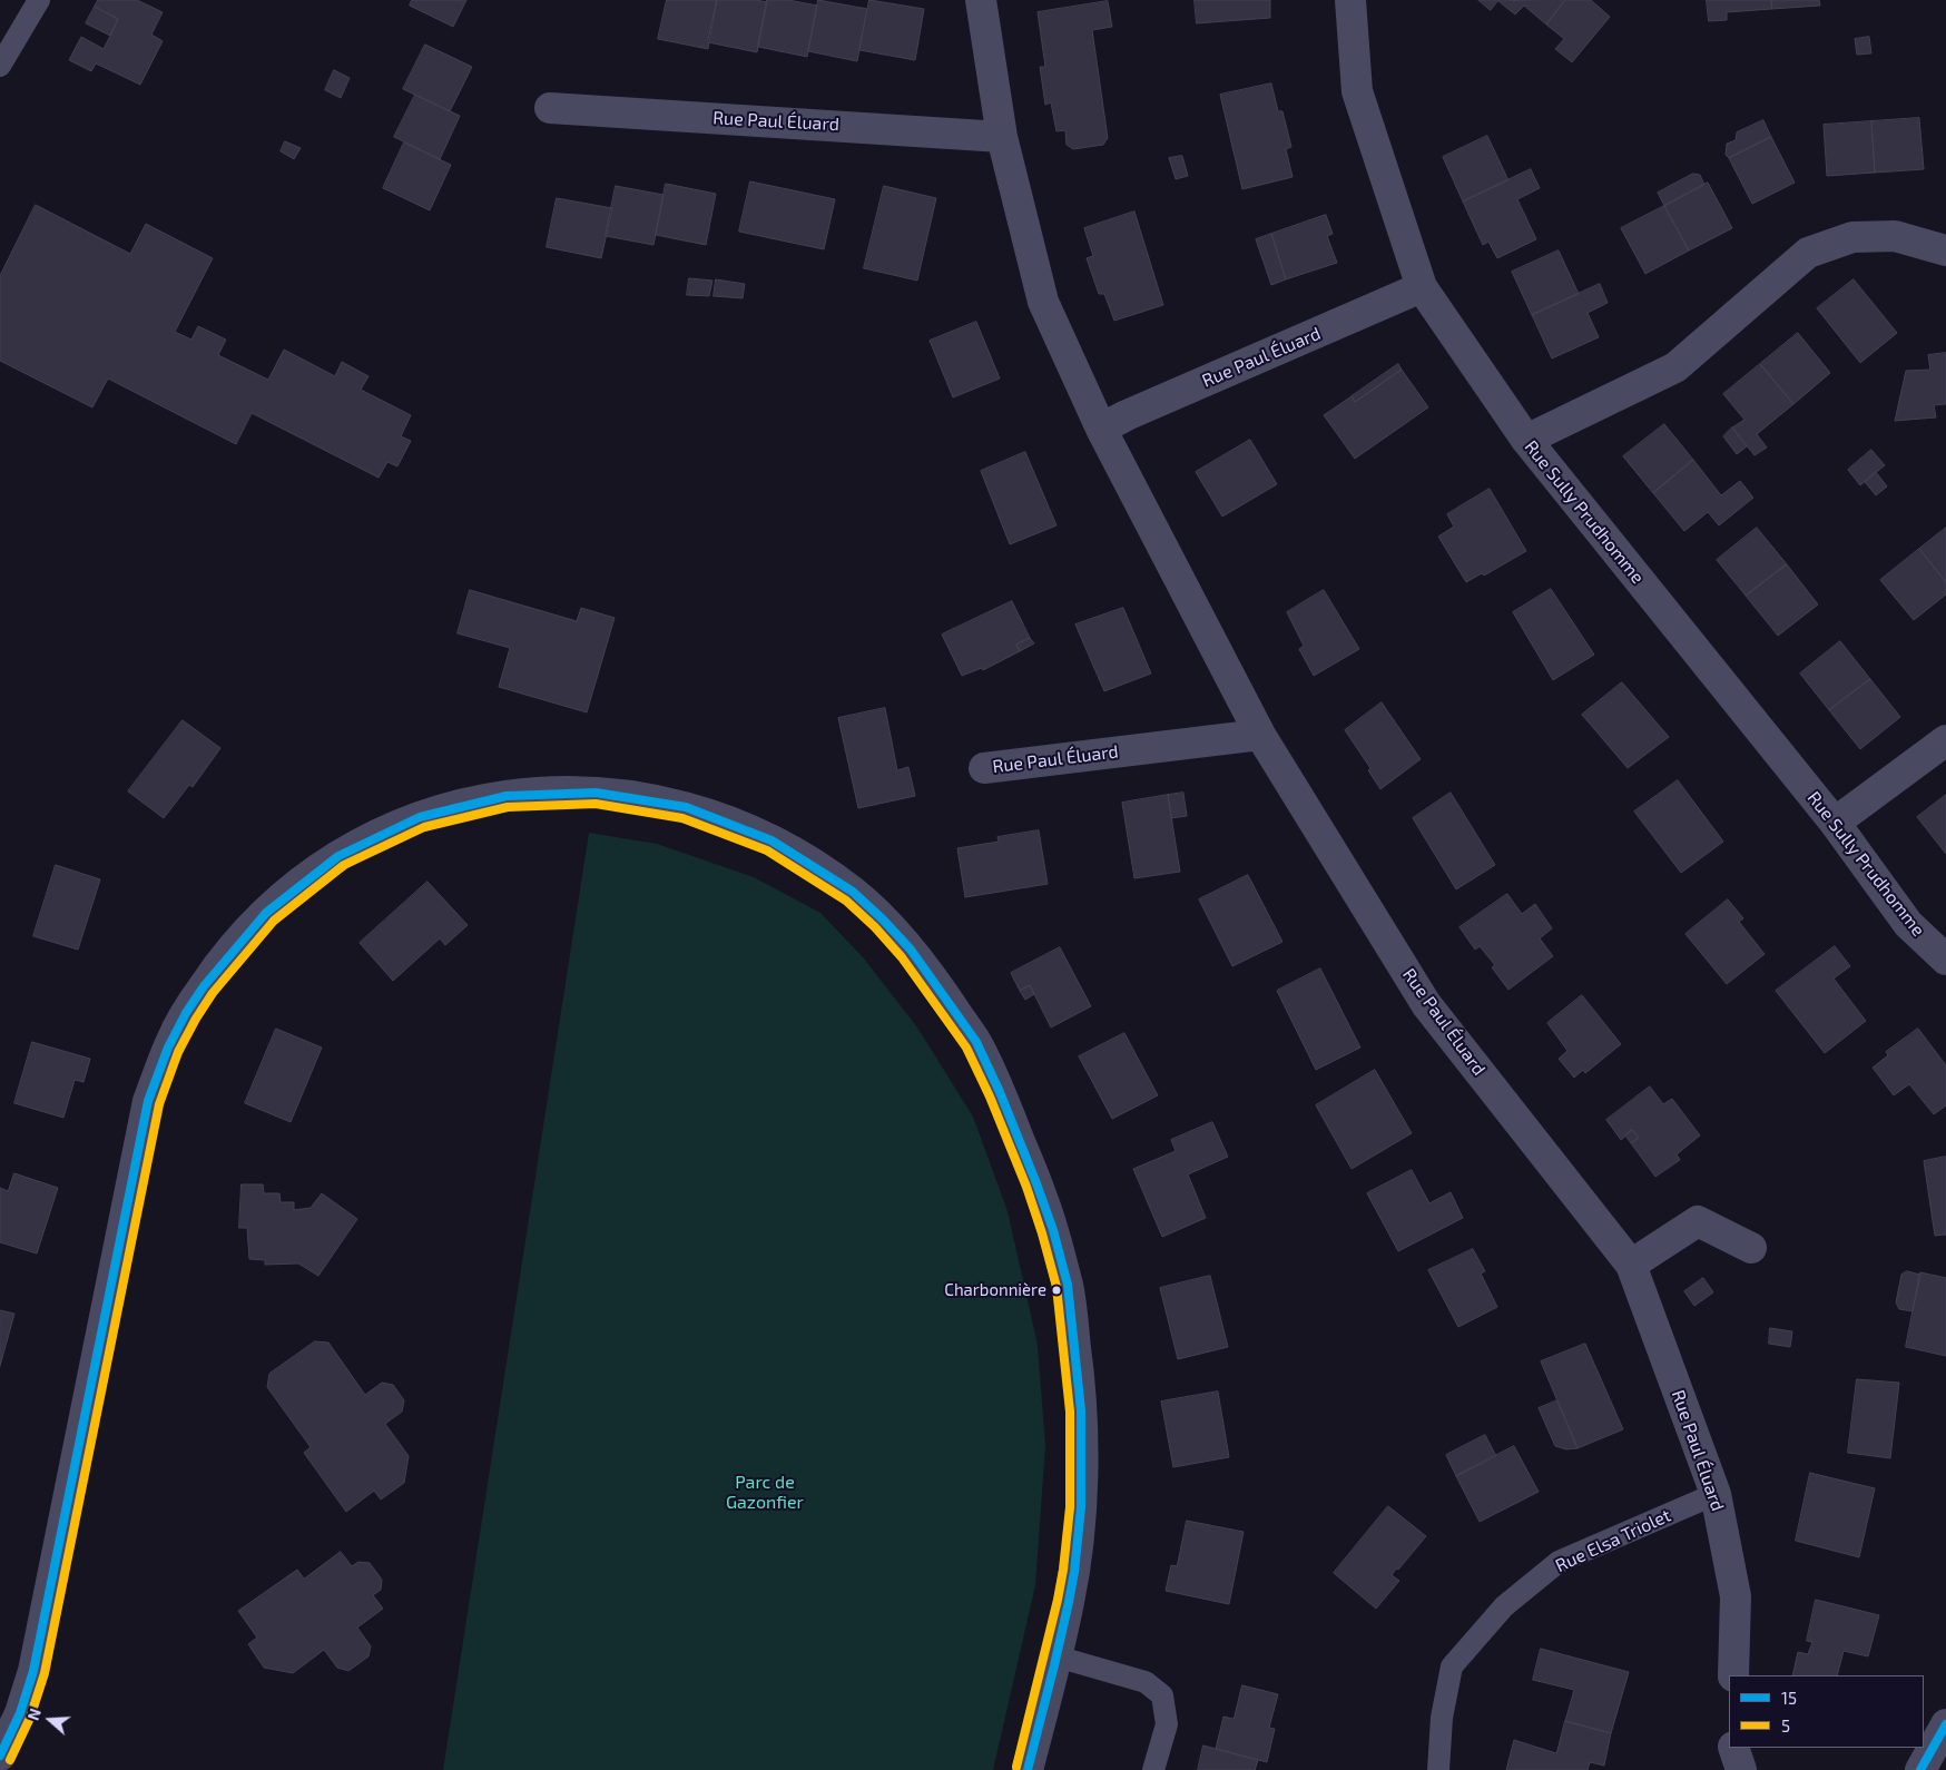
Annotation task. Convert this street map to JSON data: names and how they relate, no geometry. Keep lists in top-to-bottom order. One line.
{"streets":{"street":["Rue Paul Éluard","Rue Sully Prudhomme"],"lane":["Rue Elsa Triolet"]},"crossings":[["Rue Paul Éluard","Rue Sully Prudhomme"],["Rue Paul Éluard","Rue Elsa Triolet"]],"parks":["Parc de Gazonfier"],"places":["Charbonnière"],"lines":["transit line 15","transit line 5"],"legend":["15","5"],"north":"left"}
